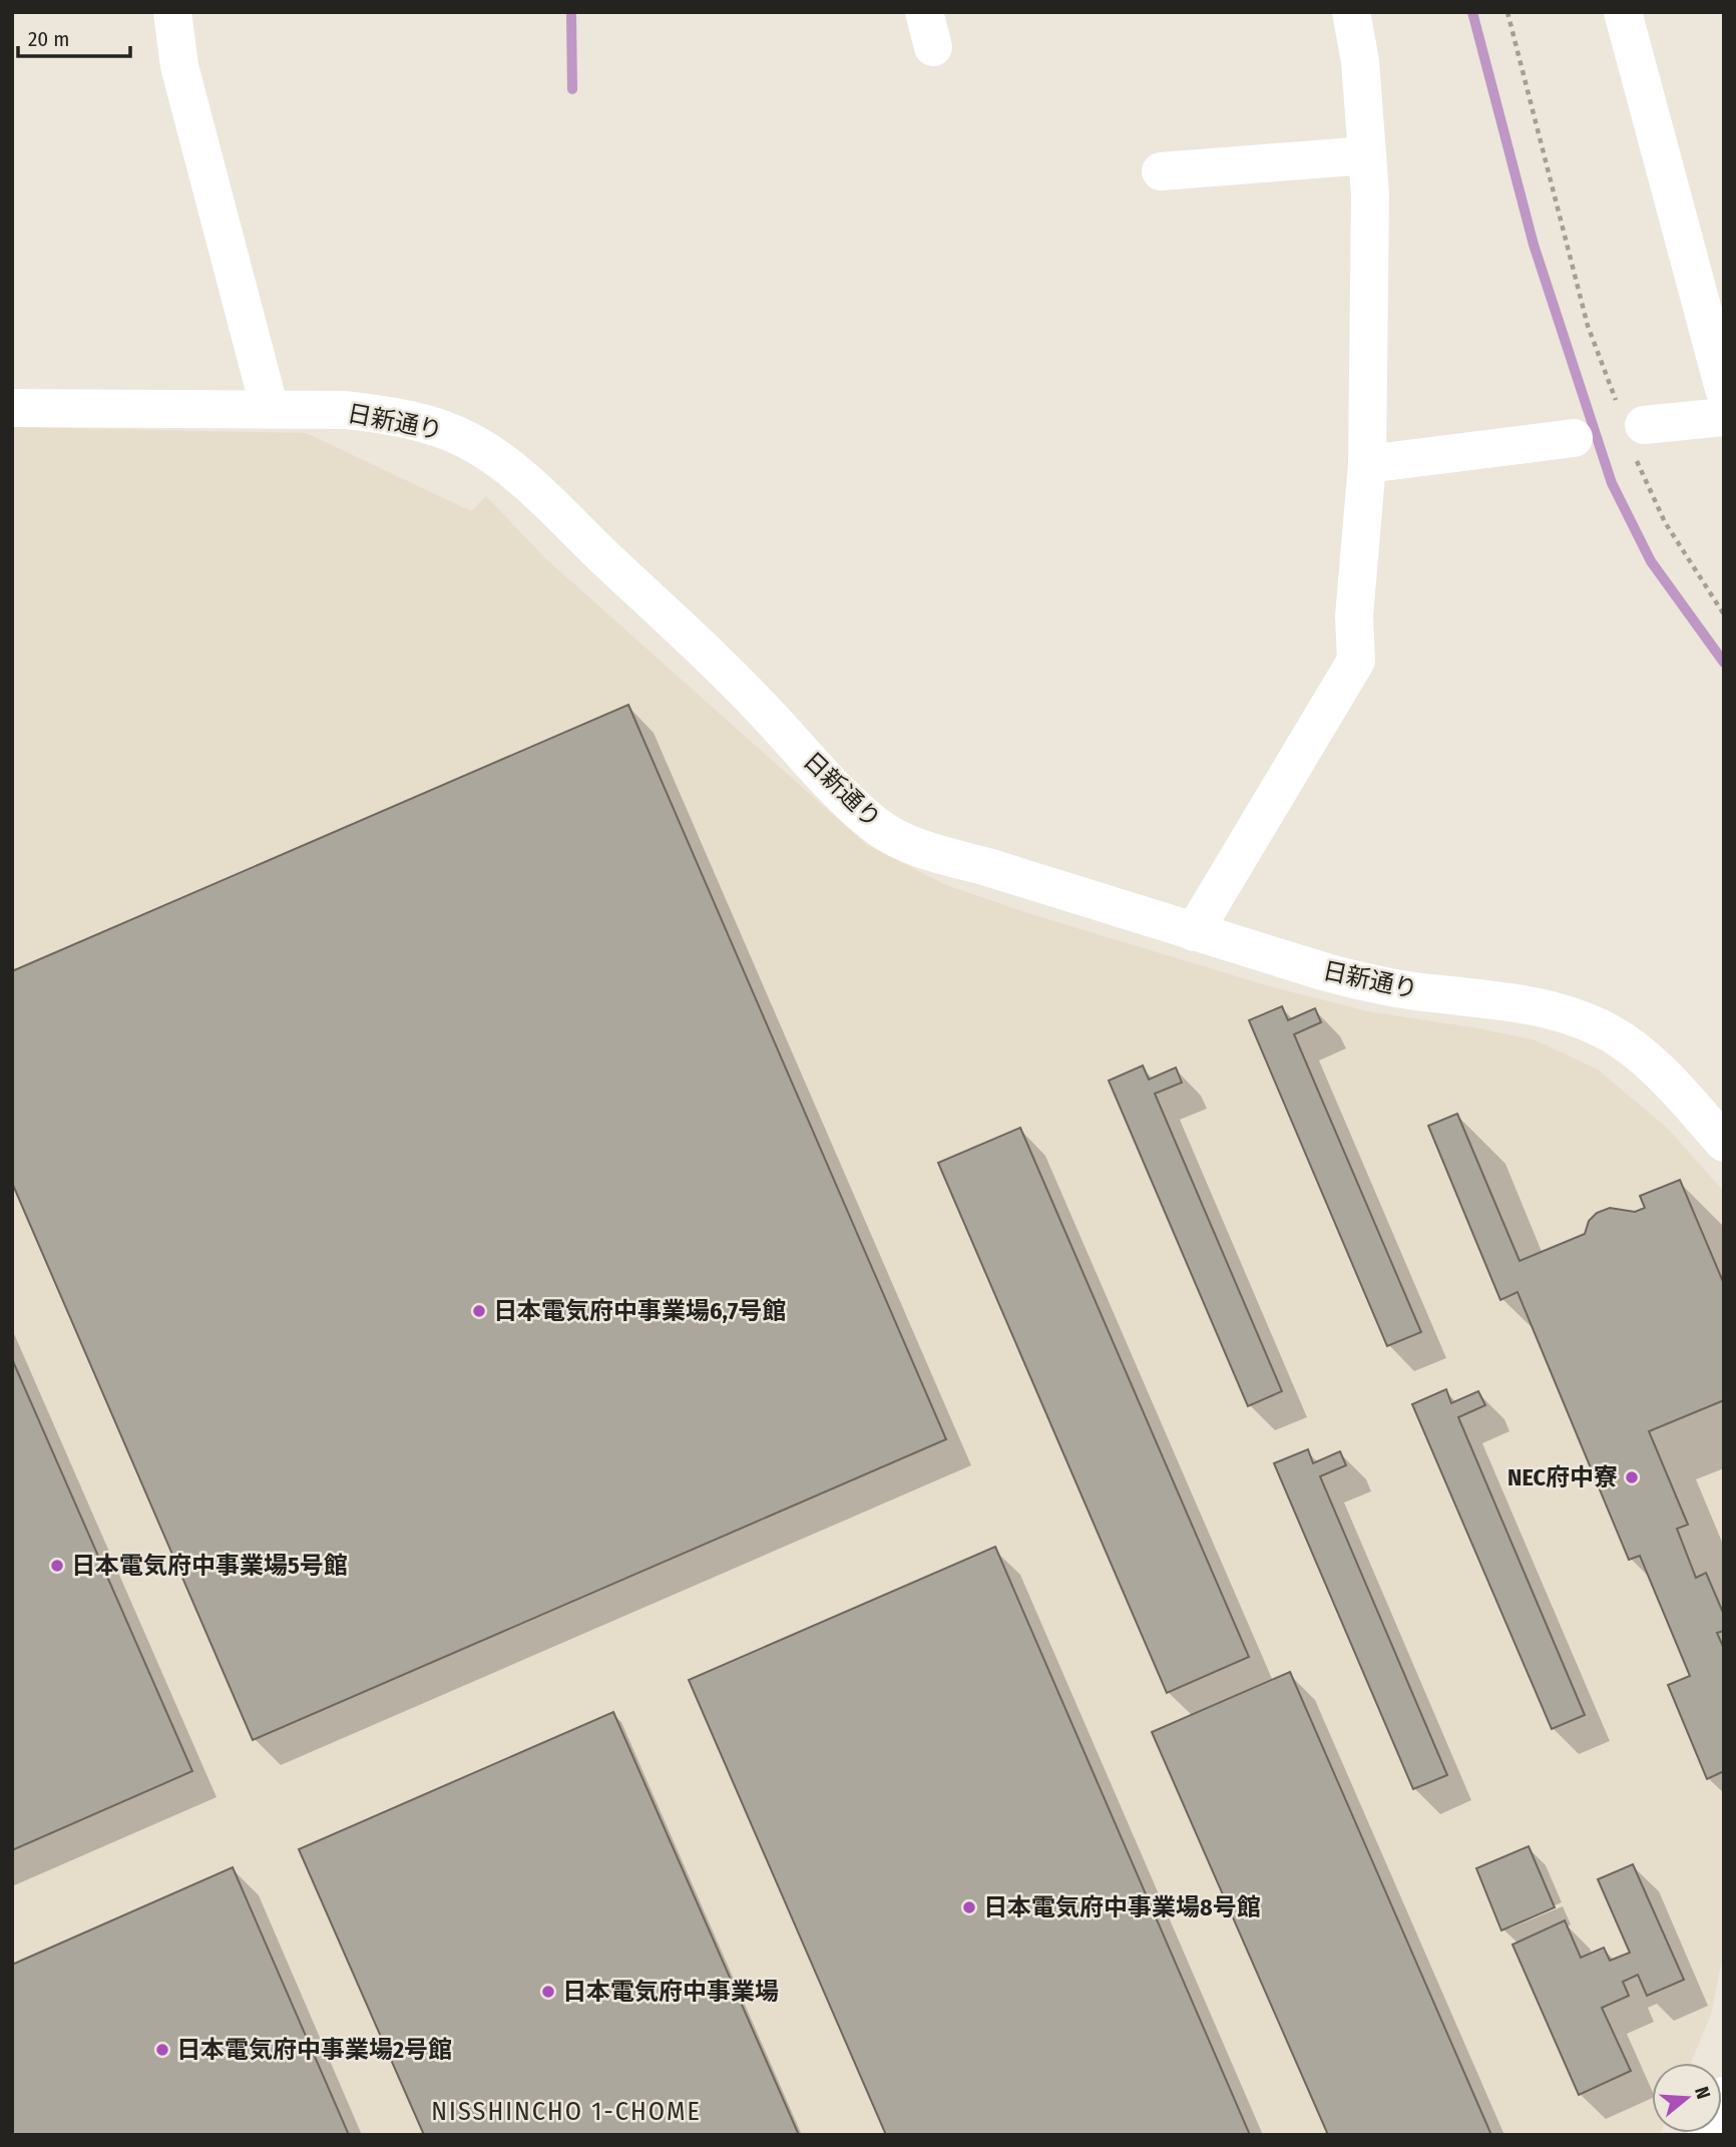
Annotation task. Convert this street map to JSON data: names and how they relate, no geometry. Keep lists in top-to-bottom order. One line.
{"streets":{"street":["日新通り"]},"districts":["NISSHINCHO 1-CHOME"],"places":["日本電気府中事業場6,7号館","NEC府中寮","日本電気府中事業場5号館","日本電気府中事業場8号館","日本電気府中事業場","日本電気府中事業場2号館"],"scale_bar":"20 m","north":"right"}
